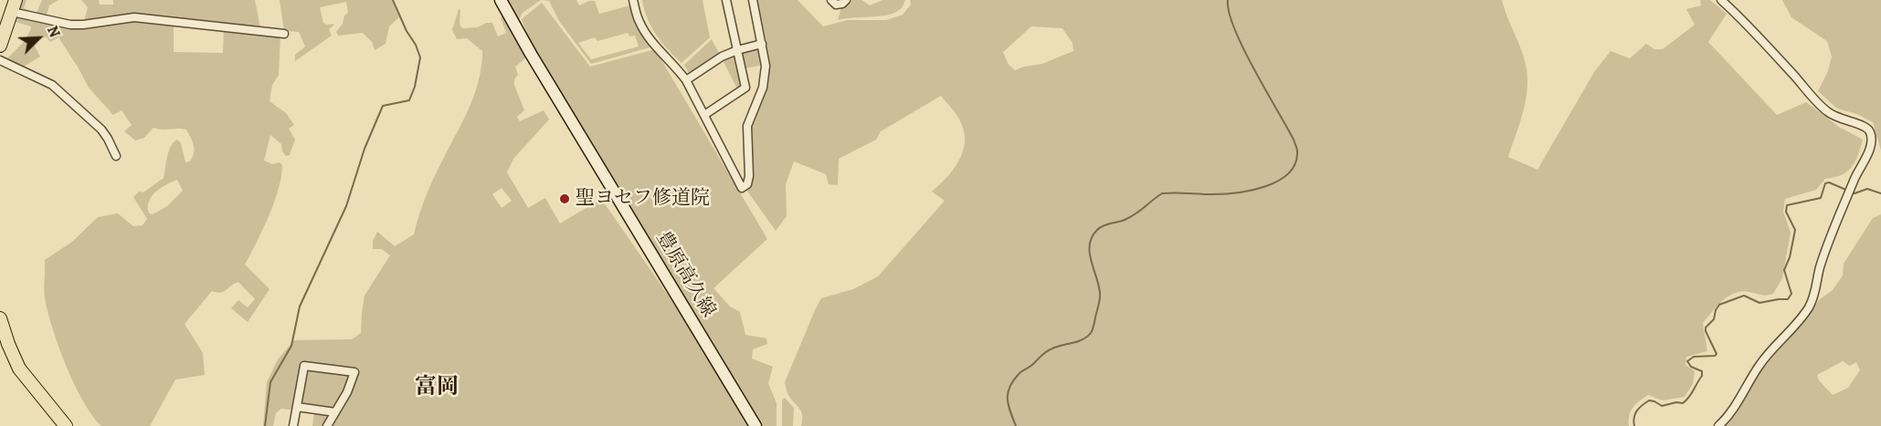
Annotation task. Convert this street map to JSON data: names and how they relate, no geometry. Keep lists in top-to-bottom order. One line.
{"streets":{"main road":["豊原高久線"]},"districts":["富岡"],"places":["聖ヨセフ修道院"],"north":"top right"}
